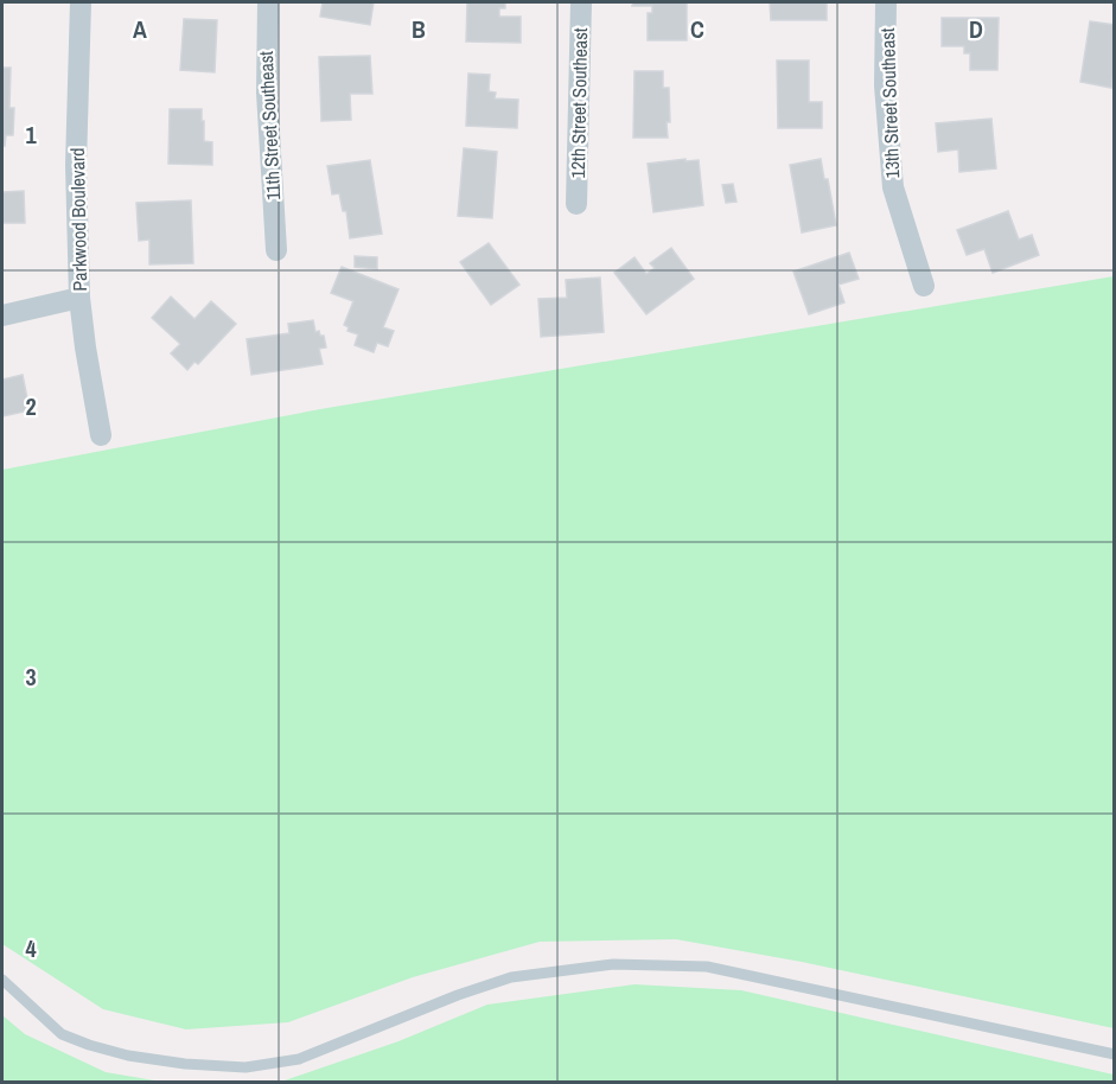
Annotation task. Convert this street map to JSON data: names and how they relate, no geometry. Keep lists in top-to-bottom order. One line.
{"streets":{"street":["12th Street Southeast","13th Street Southeast","11th Street Southeast","Parkwood Boulevard"]},"grid":{"columns":["A","B","C","D"],"rows":["1","2","3","4"]}}
